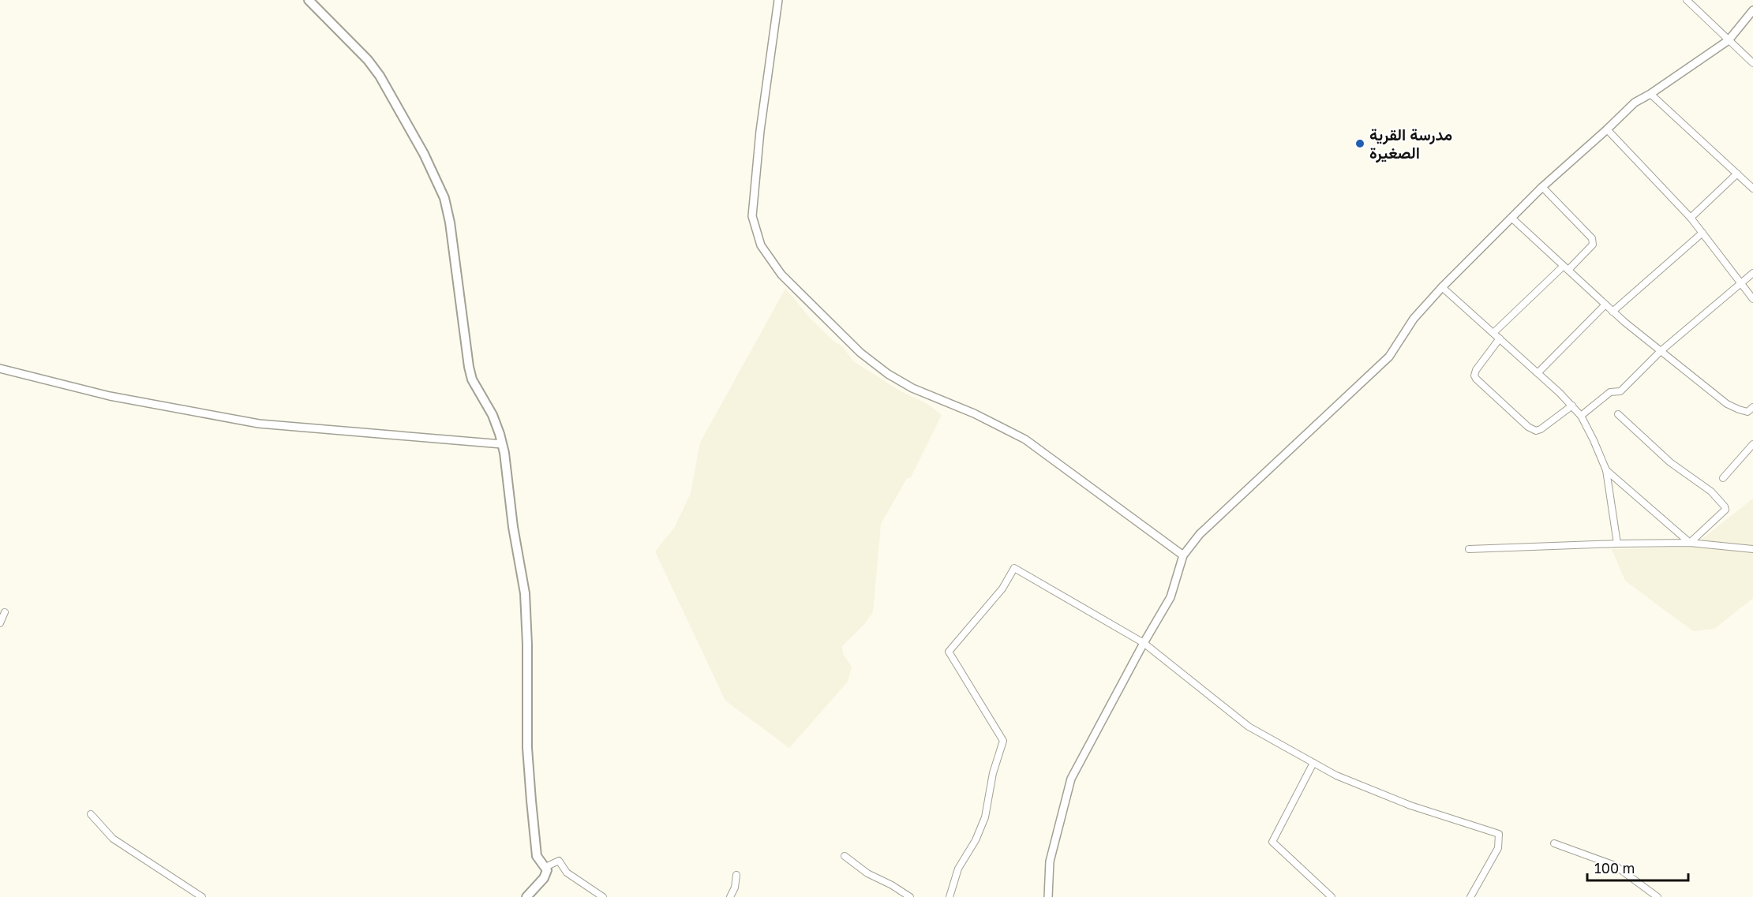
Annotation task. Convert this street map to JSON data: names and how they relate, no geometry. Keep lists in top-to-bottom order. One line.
{"places":["مدرسة القرية الصغيرة"],"scale_bar":"100 m"}
